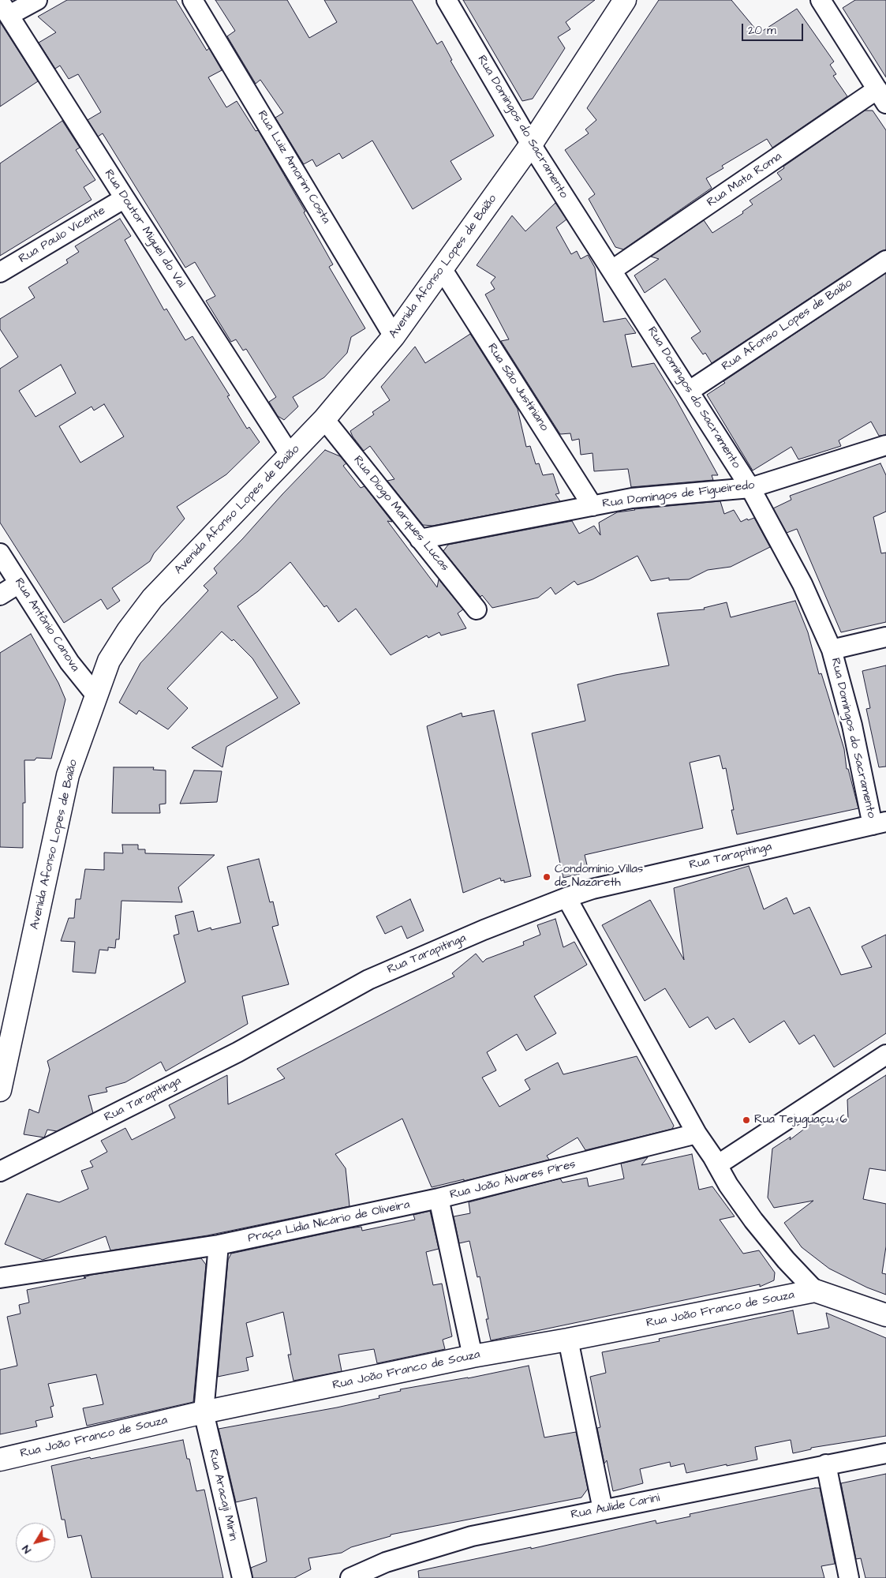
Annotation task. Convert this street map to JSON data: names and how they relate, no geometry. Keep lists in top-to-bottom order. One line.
{"streets":{"street":["Rua Domingos do Sacramento","Rua Luiz Amorim Costa","Rua Mata Roma","Rua Doutor Miguel do Val","Rua Paulo Vicente","Avenida Afonso Lopes de Baião","Rua Afonso Lopes de Baião","Rua São Justiniano","Rua Domingos de Figueiredo","Rua Diogo Marques Lucas","Rua Antônio Canova","Rua Tarapitinga","Rua João Álvares Píres","Praça Lídia Nicário de Oliveira","Rua João Franco de Souza","Rua Aracaji Mirin","Rua Aulide Carini"]},"crossings":[["Rua Domingos do Sacramento","Rua Mata Roma"],["Rua Domingos do Sacramento","Avenida Afonso Lopes de Baião"],["Rua Domingos do Sacramento","Rua Afonso Lopes de Baião"],["Rua Domingos do Sacramento","Rua Domingos de Figueiredo"],["Rua Domingos do Sacramento","Rua Tarapitinga"],["Rua Luiz Amorim Costa","Avenida Afonso Lopes de Baião"],["Rua Doutor Miguel do Val","Rua Paulo Vicente"],["Rua Doutor Miguel do Val","Avenida Afonso Lopes de Baião"],["Avenida Afonso Lopes de Baião","Rua São Justiniano"],["Avenida Afonso Lopes de Baião","Rua Diogo Marques Lucas"],["Avenida Afonso Lopes de Baião","Rua Antônio Canova"],["Rua São Justiniano","Rua Domingos de Figueiredo"],["Rua Domingos de Figueiredo","Rua Diogo Marques Lucas"],["Rua João Álvares Píres","Praça Lídia Nicário de Oliveira"],["Rua João Álvares Píres","Rua João Franco de Souza"],["Praça Lídia Nicário de Oliveira","Rua Aracaji Mirin"],["Rua João Franco de Souza","Rua Aracaji Mirin"]],"places":["Condomínio Villas de Nazareth","Rua Tejuguaçu, 6"],"scale_bar":"20 m","north":"bottom left"}
